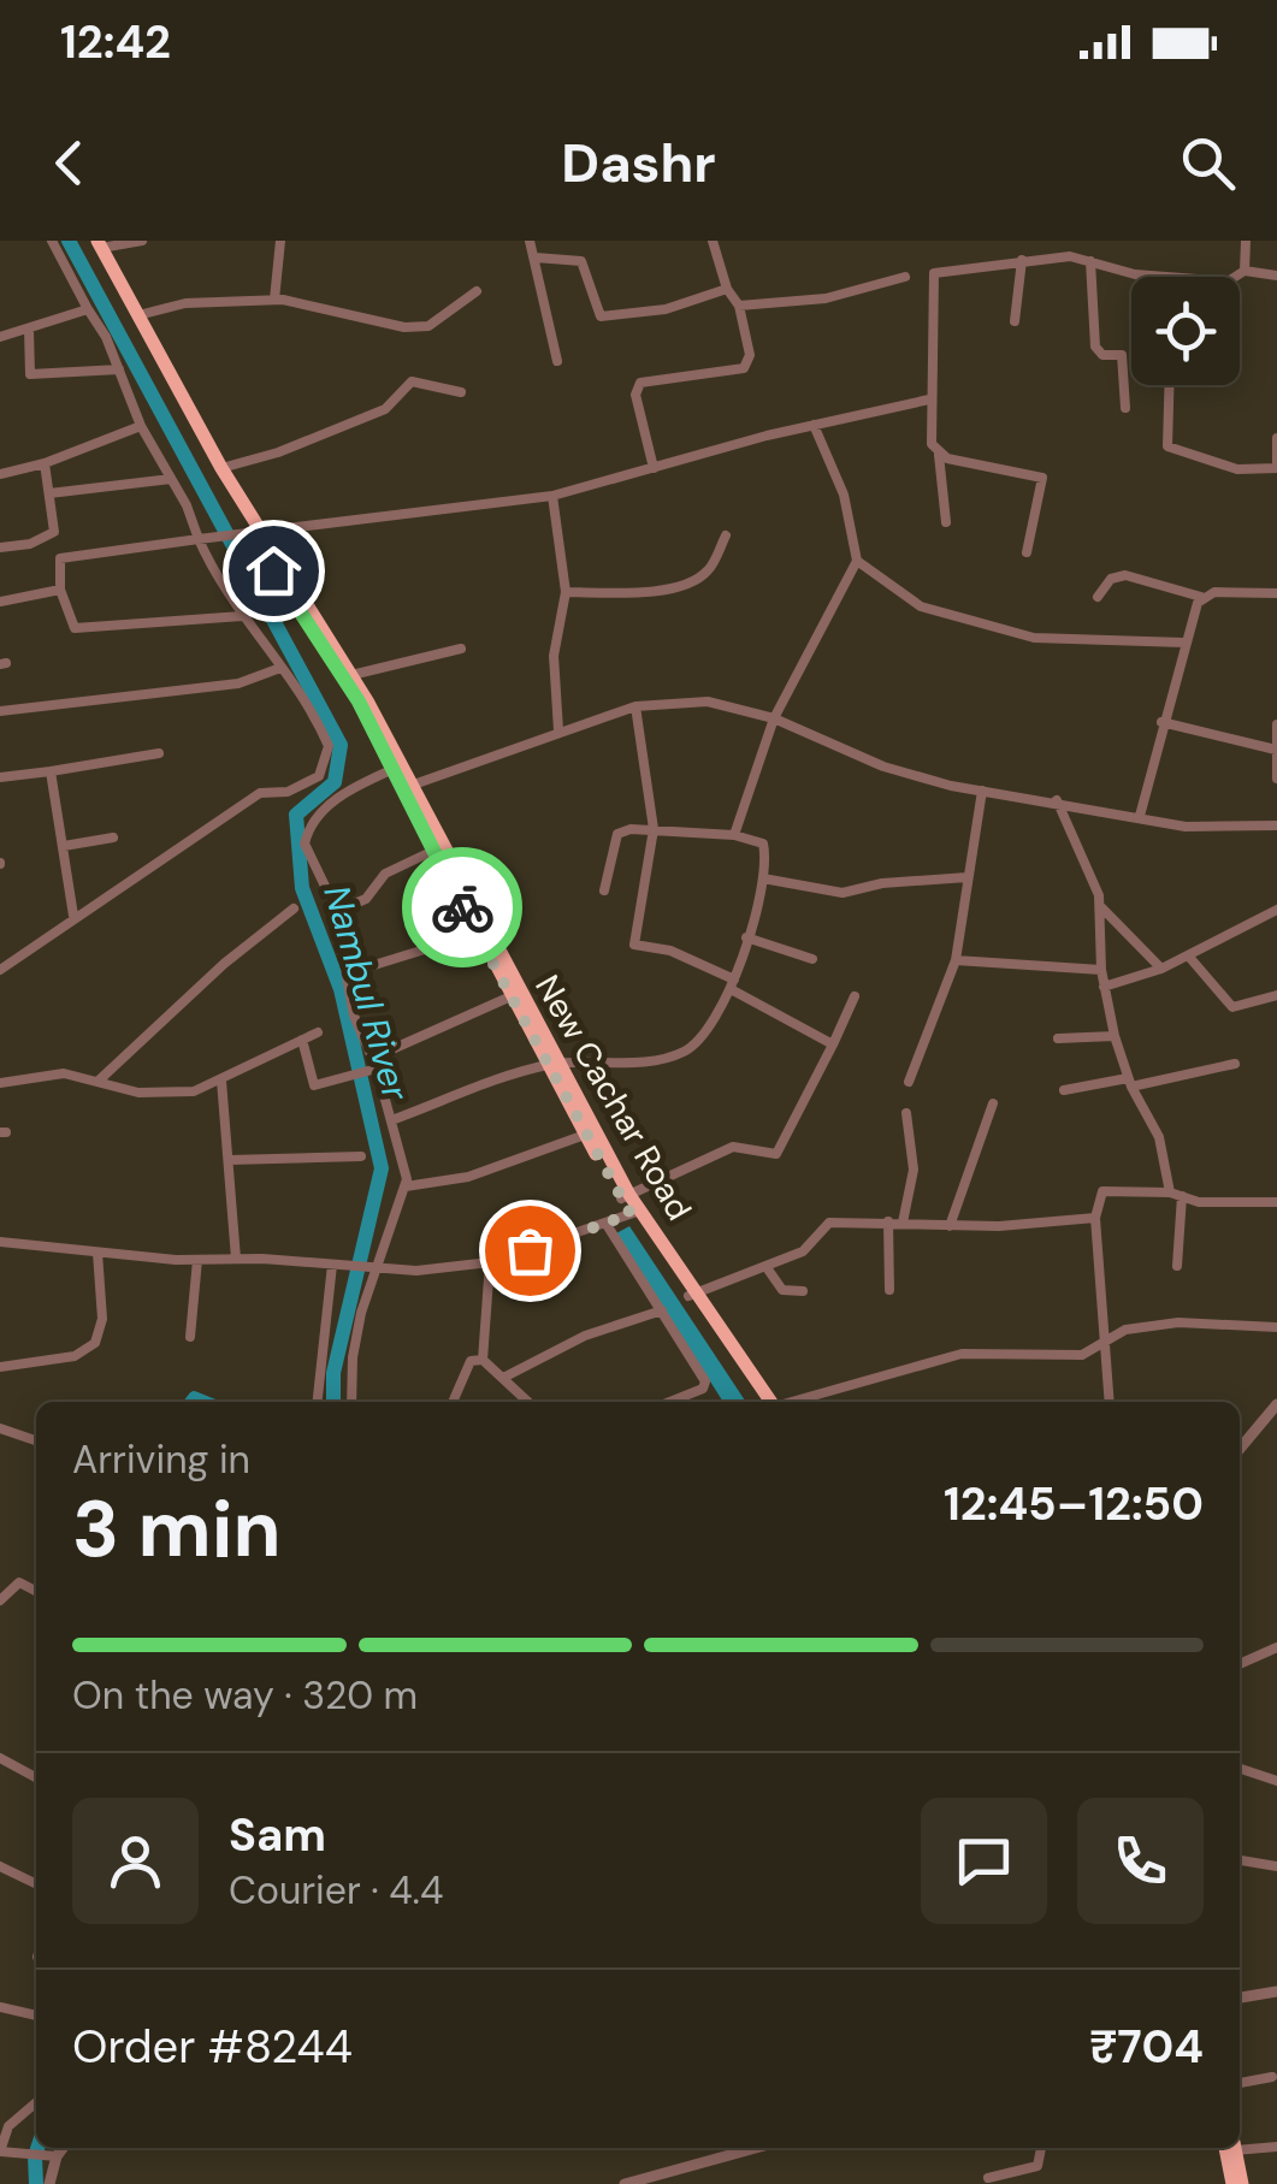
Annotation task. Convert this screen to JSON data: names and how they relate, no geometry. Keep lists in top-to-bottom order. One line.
{"streets":{"highway":["New Cachar Road"]},"water":["Nambul River"],"page":{"status":"12:42","header":"Dashr","heading":["3 min","Arriving in","12:45–12:50"],"panel":["Sam","Courier · 4.4","Order #8244","₹704"],"bar":"On the way · 320 m"}}
